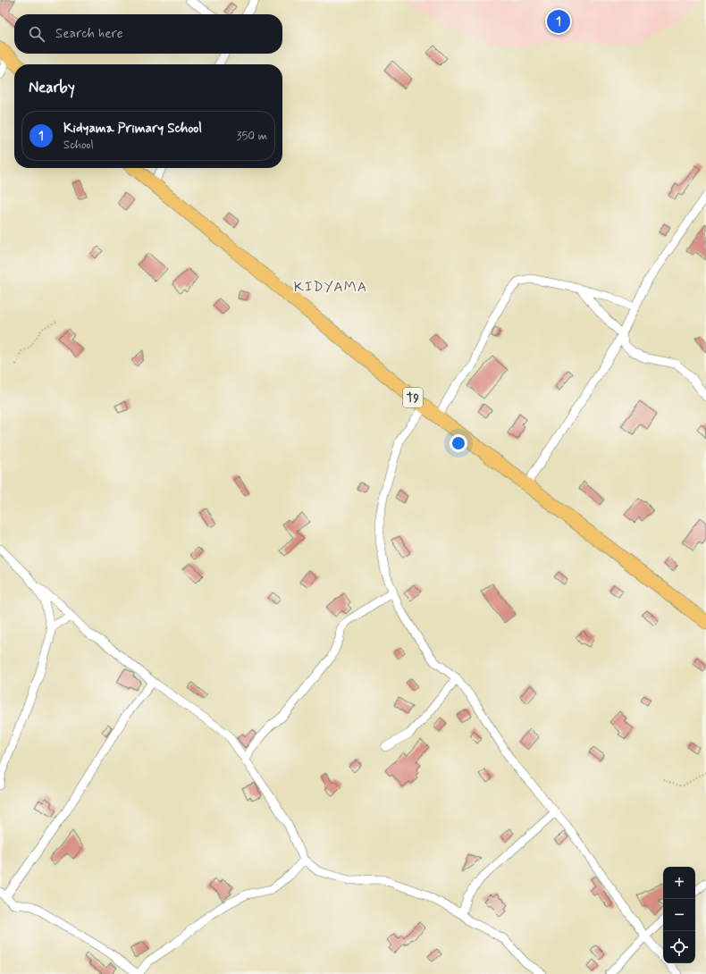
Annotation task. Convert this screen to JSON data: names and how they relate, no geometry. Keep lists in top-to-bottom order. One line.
{"streets":{"highway":["T9"]},"districts":["KIDYAMA"],"page":{"pins":"1","search":"Search here","heading":"Nearby","list":[{"mark":"1","name":"Kidyama Primary School","note":"School","value":"350 m"}],"map_buttons":["+","−"]}}
